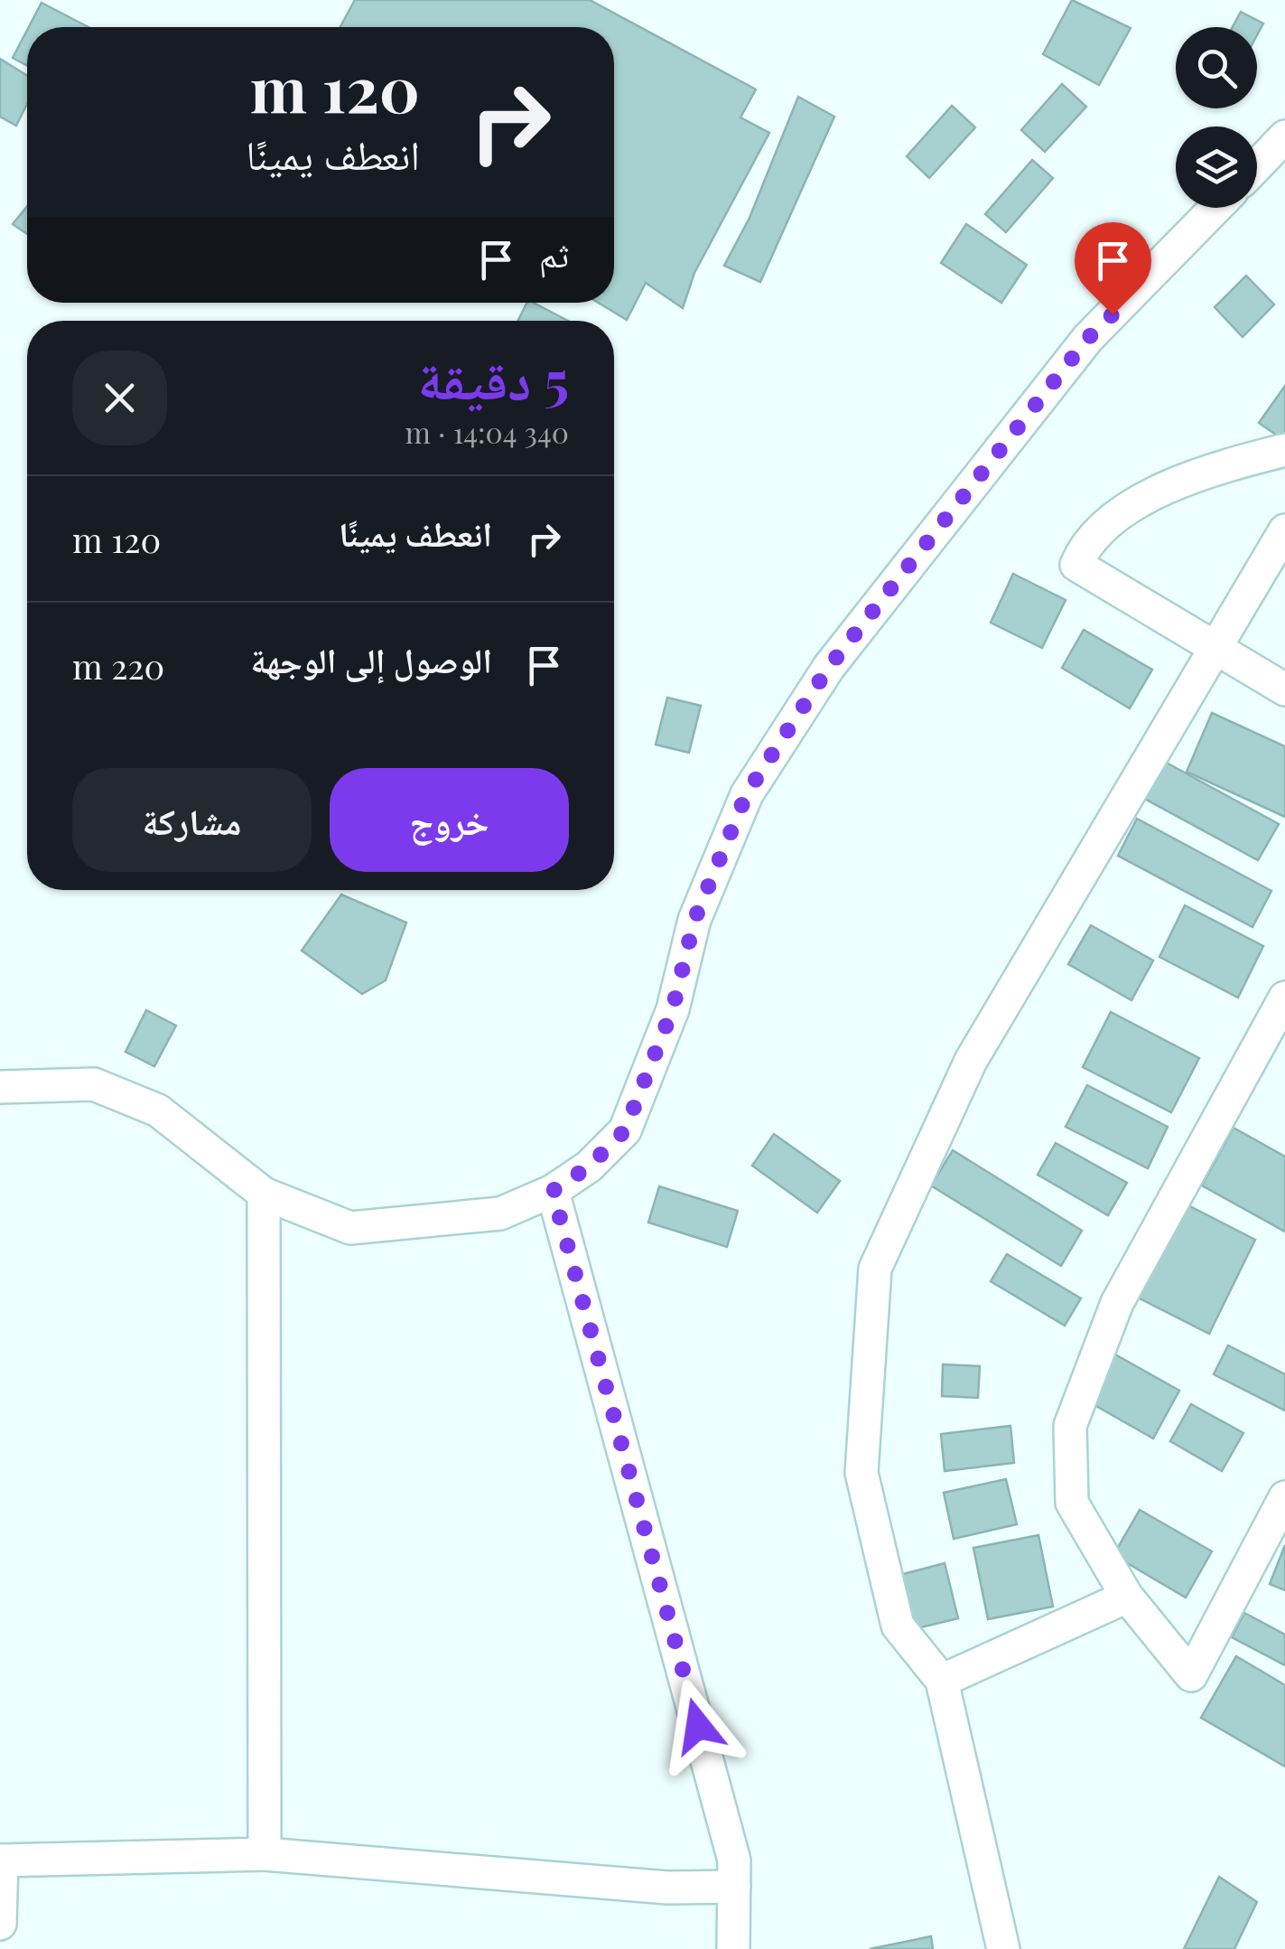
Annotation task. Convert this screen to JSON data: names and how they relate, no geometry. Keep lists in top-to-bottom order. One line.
{"page":{"turn":["120 m","انعطف يمينًا"],"then":"ثم","heading":["5 دقيقة","340 m · 14:04"],"list":[{"name":"انعطف يمينًا","value":"120 m"},{"name":"الوصول إلى الوجهة","value":"220 m"}],"buttons":["خروج","مشاركة"]}}
